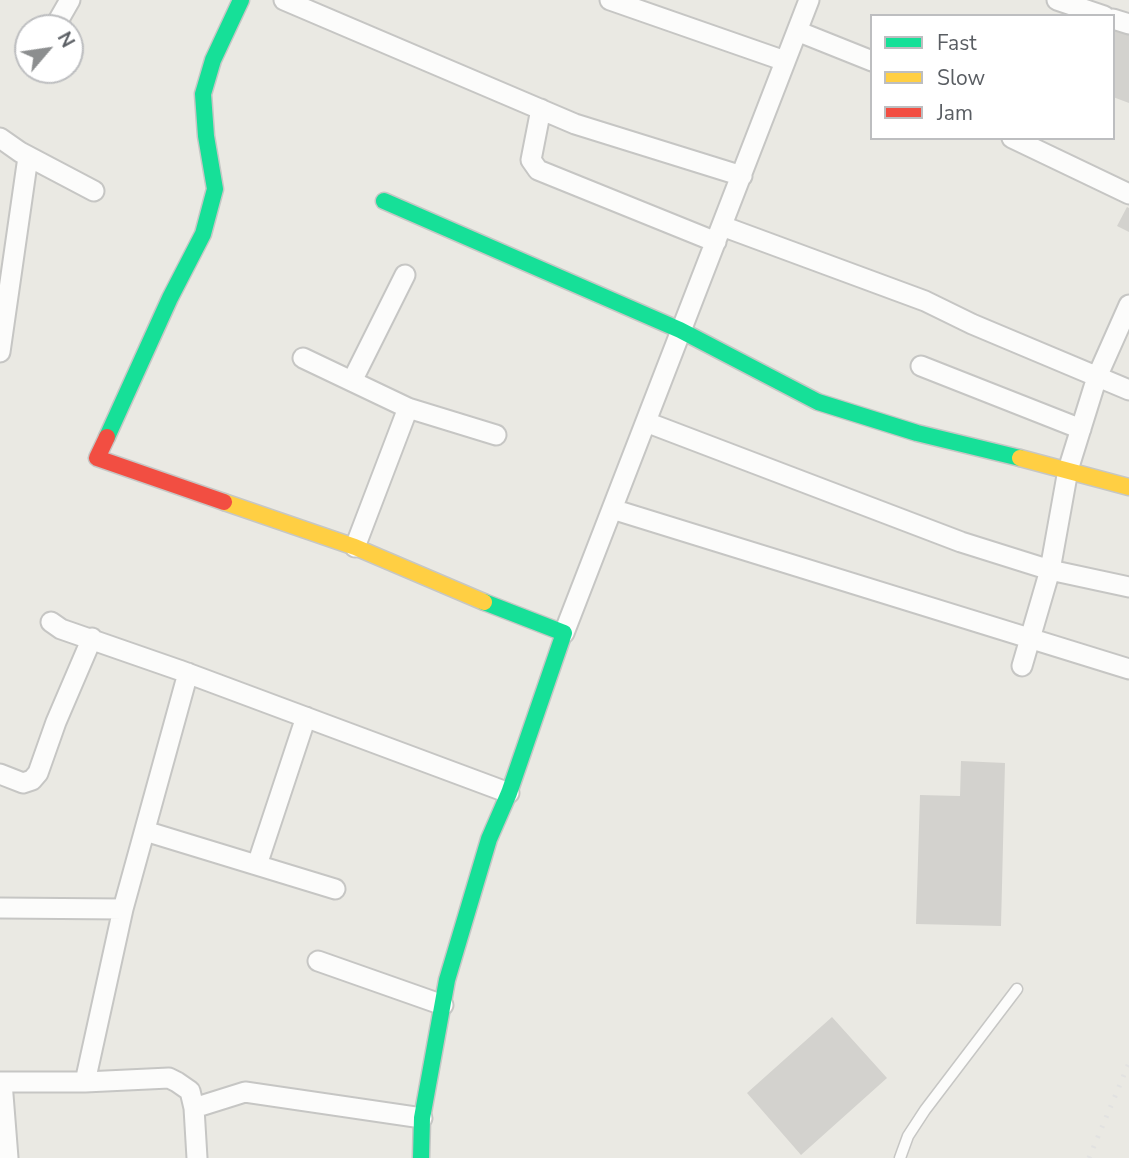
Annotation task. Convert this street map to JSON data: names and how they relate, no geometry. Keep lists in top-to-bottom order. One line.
{"legend":["Fast","Slow","Jam"],"north":"top right"}
